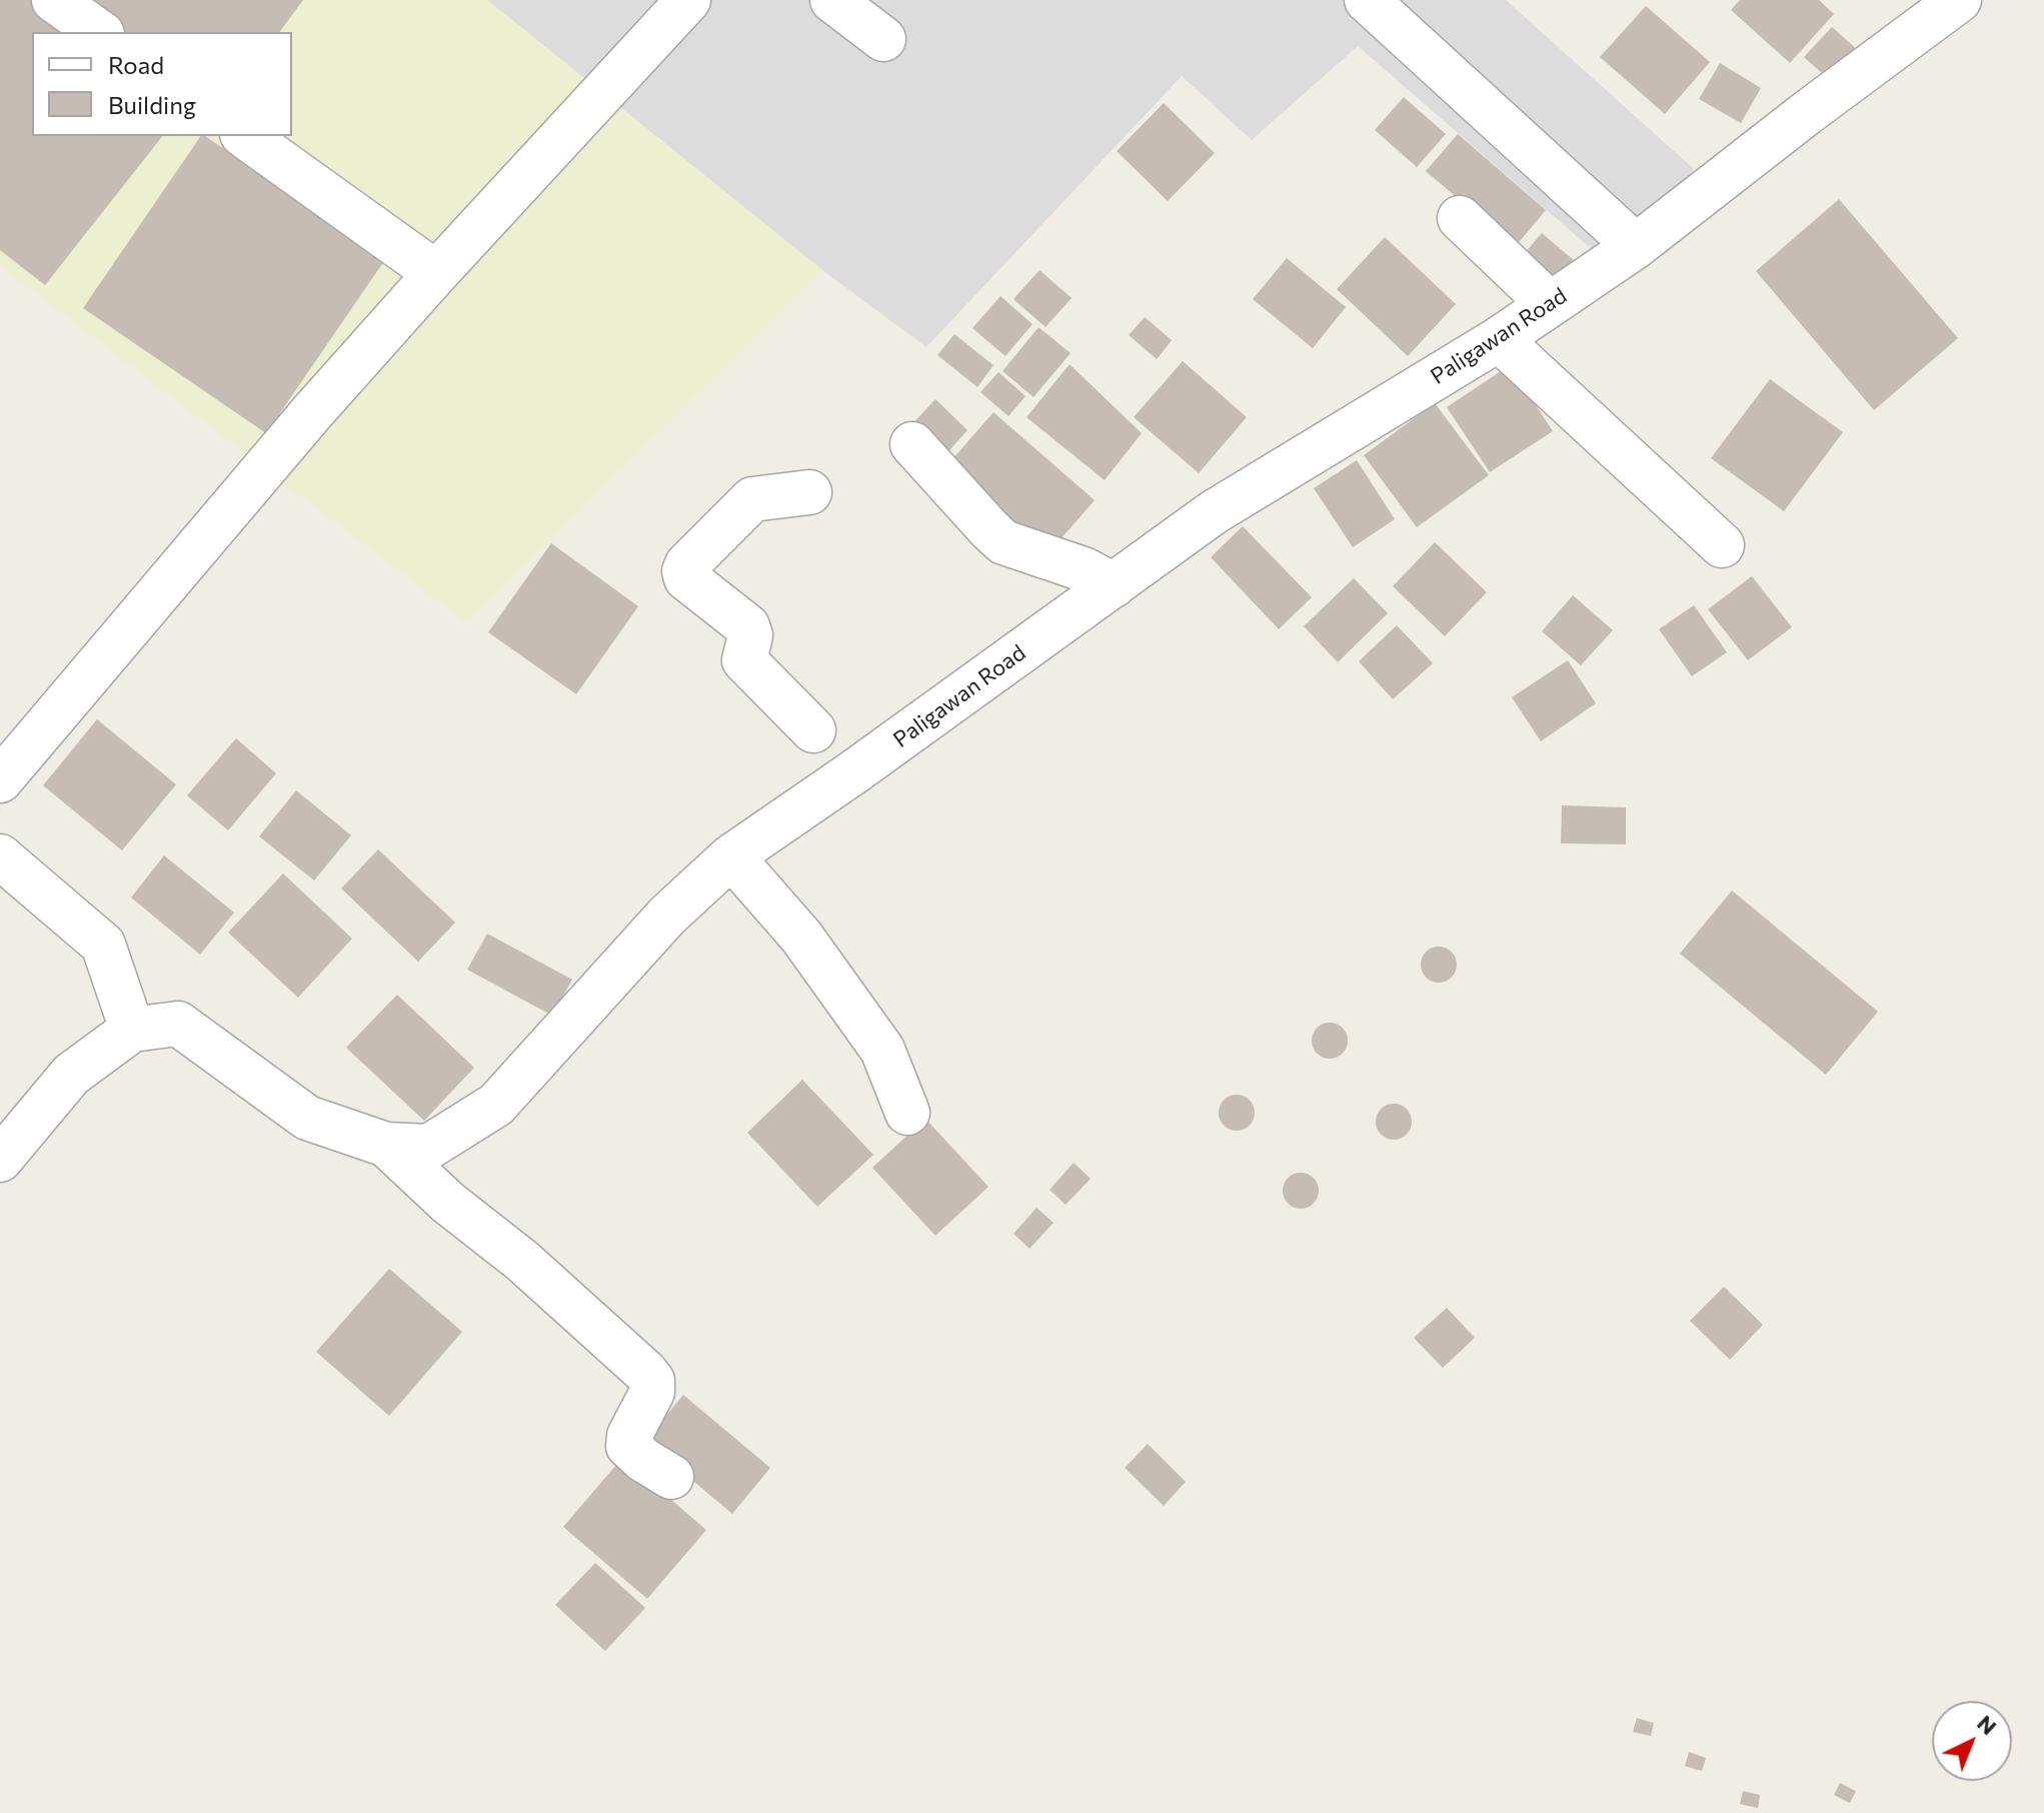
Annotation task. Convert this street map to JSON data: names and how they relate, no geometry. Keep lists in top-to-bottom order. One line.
{"streets":{"street":["Paligawan Road"]},"legend":["Road","Building"],"north":"top right"}
